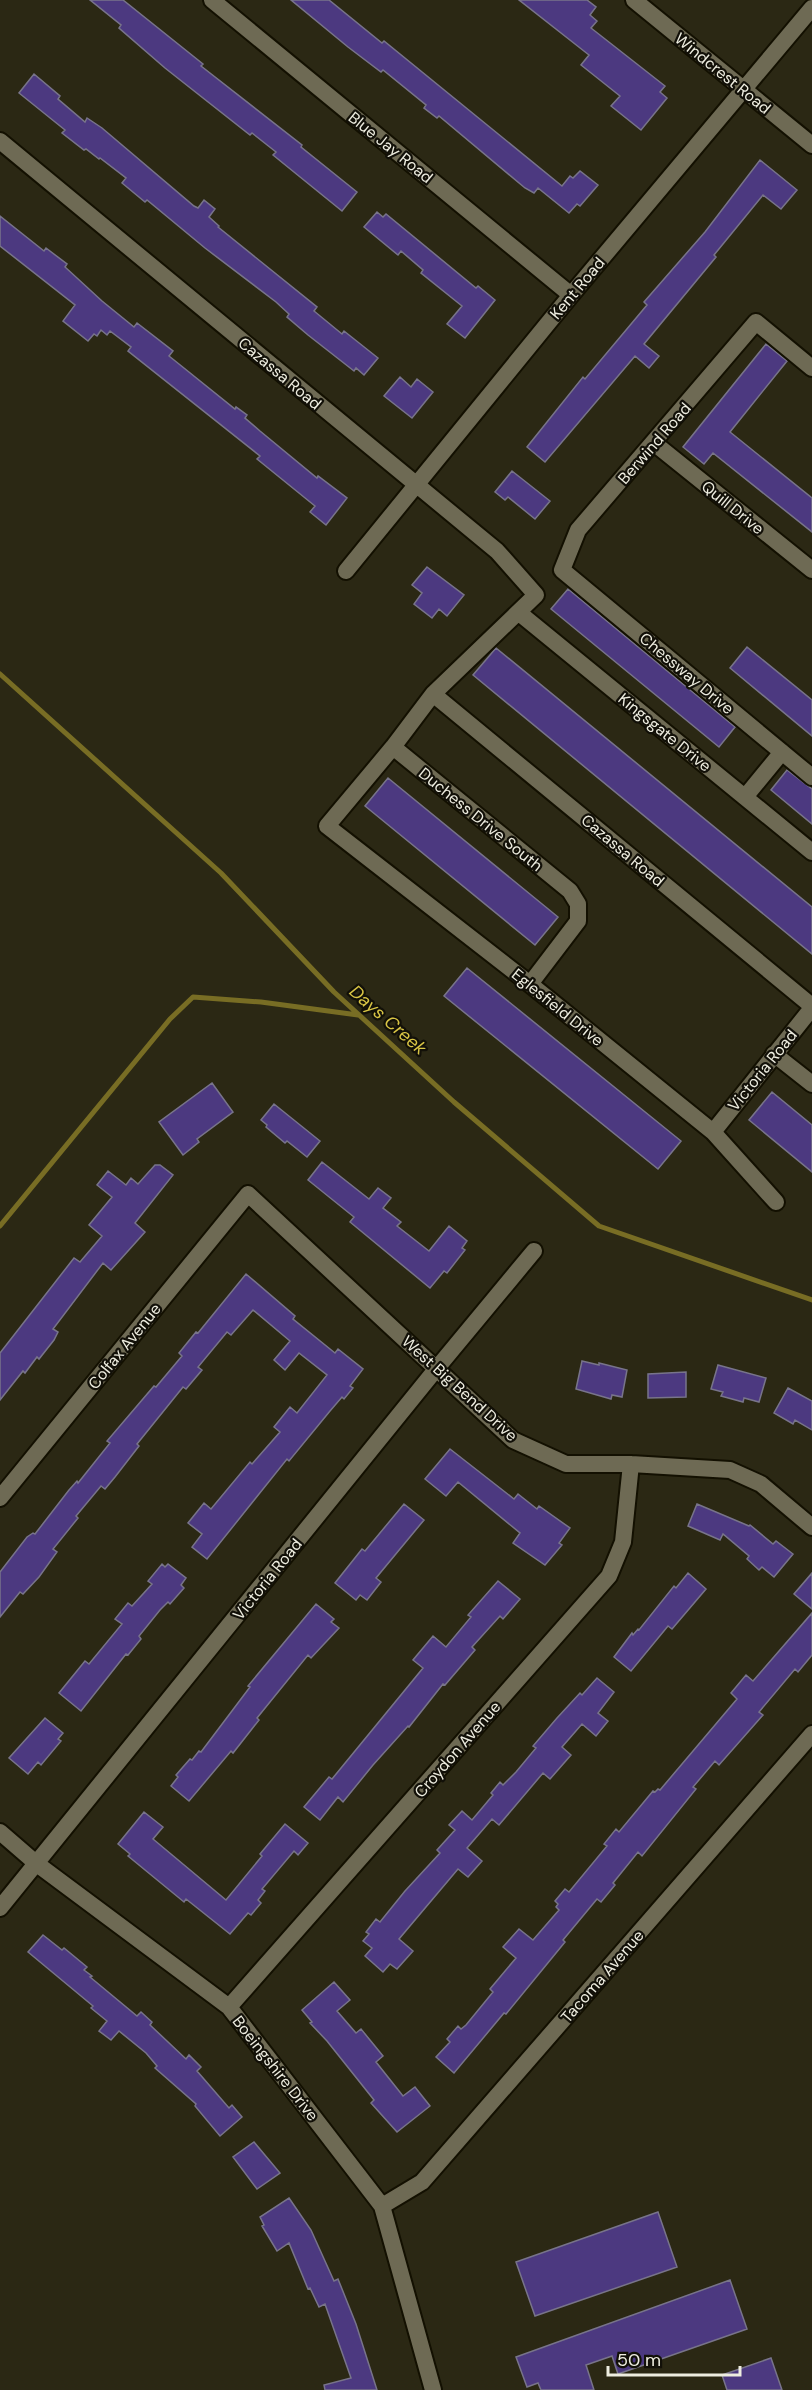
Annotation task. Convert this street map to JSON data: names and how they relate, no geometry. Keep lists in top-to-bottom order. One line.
{"streets":{"street":["Windcrest Road","Blue Jay Road","Kent Road","Cazassa Road","Berwind Road","Quill Drive","Chessway Drive","Kingsgate Drive","Duchess Drive South","Eglesfield Drive","Victoria Road","Colfax Avenue","West Big Bend Drive","Croydon Avenue","Tacoma Avenue","Boeingshire Drive"]},"crossings":[["Windcrest Road","Kent Road"],["Blue Jay Road","Kent Road"],["Kent Road","Cazassa Road"],["Cazassa Road","Kingsgate Drive"],["Cazassa Road","Victoria Road"],["Berwind Road","Quill Drive"],["Berwind Road","Chessway Drive"],["Duchess Drive South","Eglesfield Drive"],["Eglesfield Drive","Victoria Road"],["Victoria Road","West Big Bend Drive"],["Victoria Road","Boeingshire Drive"],["Colfax Avenue","West Big Bend Drive"],["West Big Bend Drive","Croydon Avenue"],["Croydon Avenue","Boeingshire Drive"],["Tacoma Avenue","Boeingshire Drive"]],"water":["Days Creek"],"scale_bar":"50 m"}
